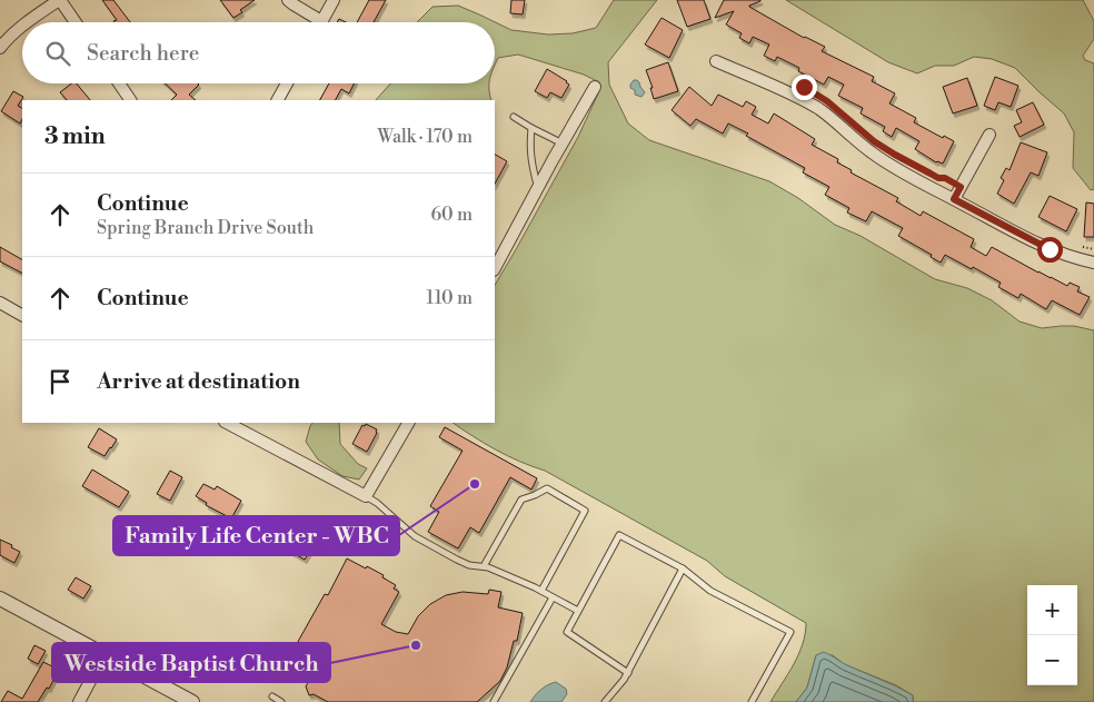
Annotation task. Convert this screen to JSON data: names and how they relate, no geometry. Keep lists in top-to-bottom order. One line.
{"places":["Family Life Center - WBC","Westside Baptist Church"],"page":{"search":"Search here","heading":["3 min","Walk · 170 m"],"list":[["Continue","Spring Branch Drive South","60 m"],["Continue","110 m"],"Arrive at destination"],"map_buttons":["+","−"]}}
